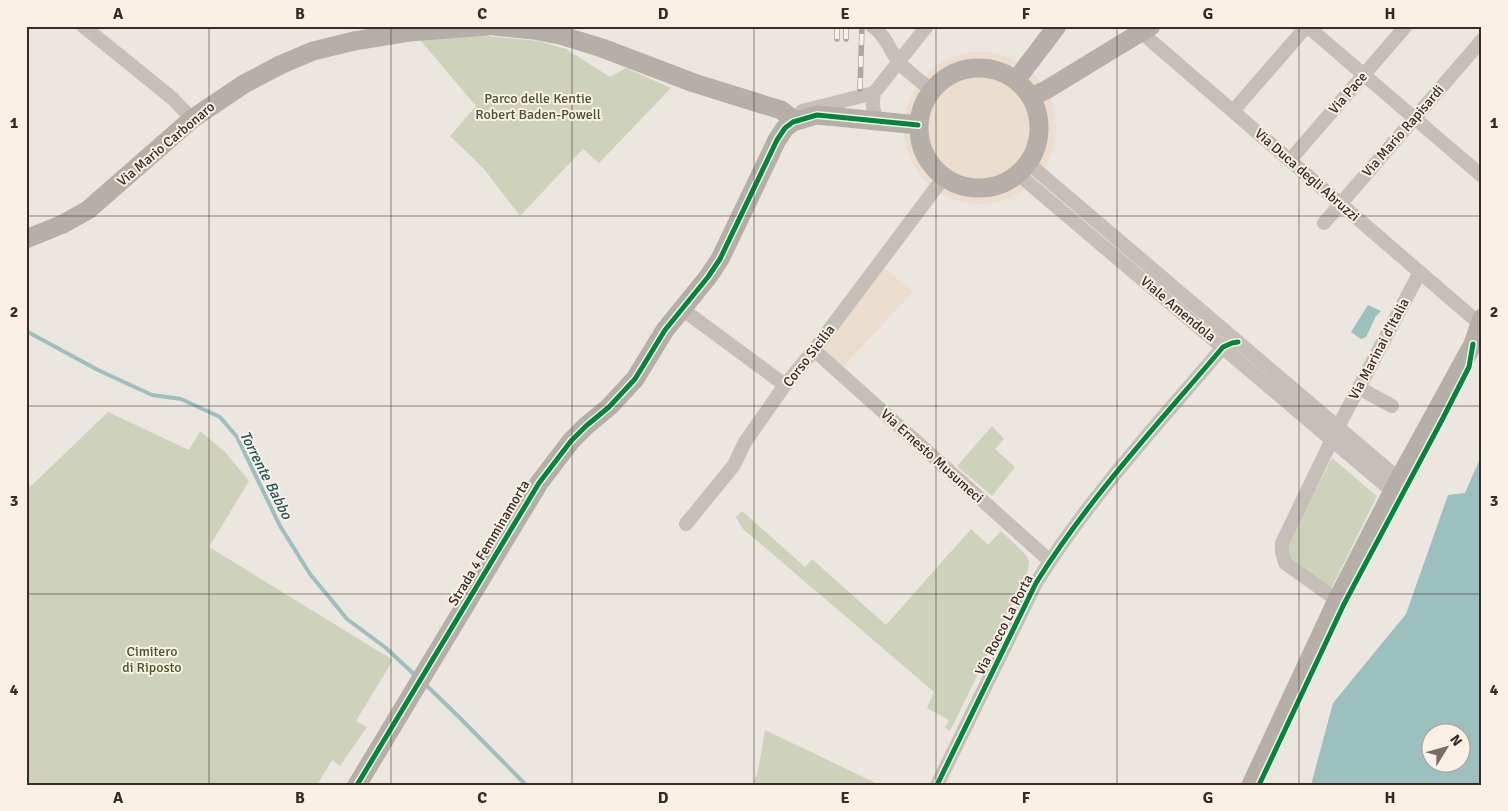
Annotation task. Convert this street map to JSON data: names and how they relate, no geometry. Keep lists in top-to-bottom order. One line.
{"streets":{"street":["Via Pace","Via Mario Rapisardi","Via Mario Carbonaro","Via Duca degli Abruzzi","Viale Amendola","Via Marinai d'Italia","Corso Sicilia","Via Ernesto Musumeci","Strada 4 Femminamorta","Via Rocco La Porta"]},"crossings":[["Via Pace","Via Duca degli Abruzzi"],["Via Mario Rapisardi","Via Duca degli Abruzzi"],["Via Mario Carbonaro","Strada 4 Femminamorta"],["Via Duca degli Abruzzi","Via Marinai d'Italia"],["Viale Amendola","Via Marinai d'Italia"],["Viale Amendola","Corso Sicilia"],["Viale Amendola","Via Rocco La Porta"],["Corso Sicilia","Via Ernesto Musumeci"],["Via Ernesto Musumeci","Via Rocco La Porta"]],"water":["Torrente Babbo"],"parks":["Parco delle Kentie Robert Baden-Powell","Cimitero di Riposto"],"north":"top right","grid":{"columns":["A","B","C","D","E","F","G","H"],"rows":["1","2","3","4"]}}
